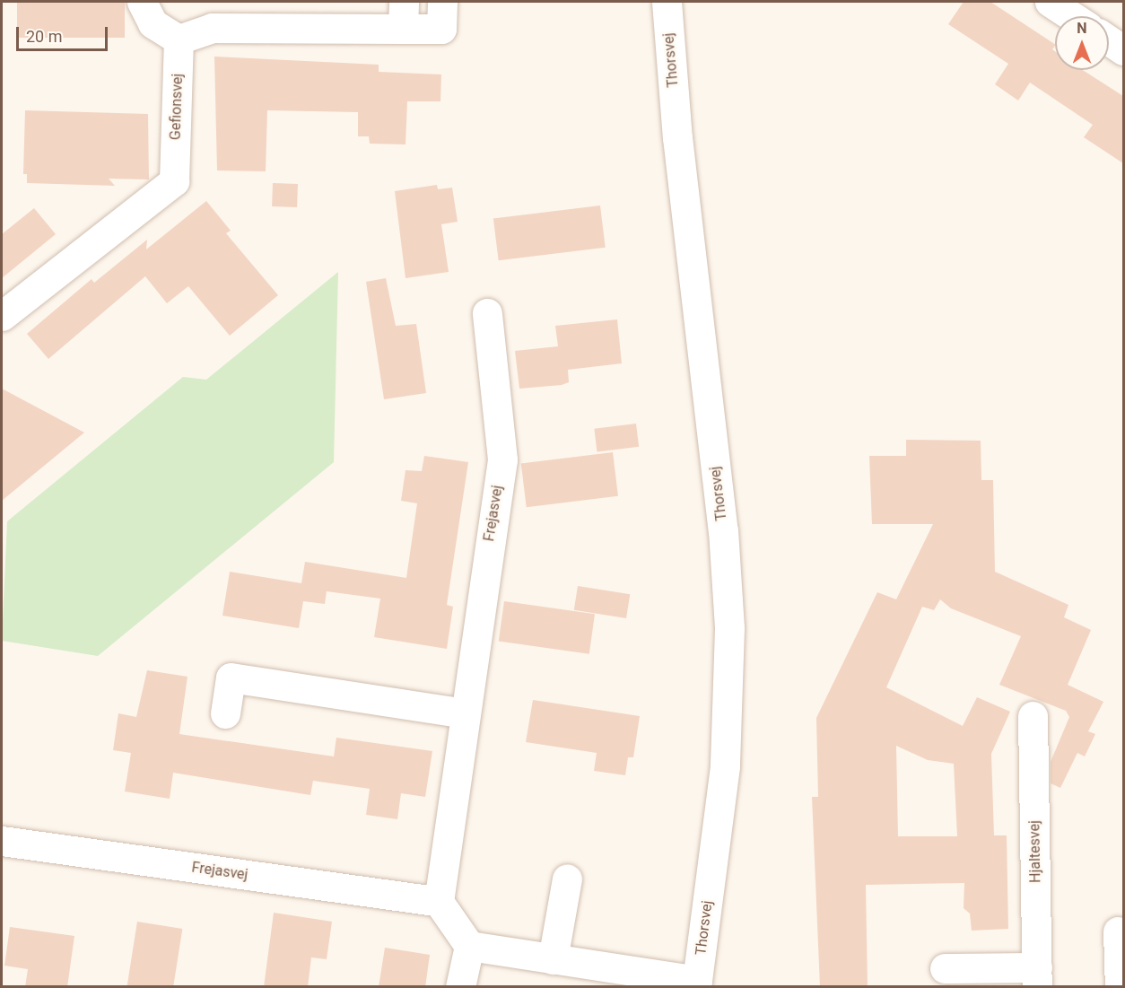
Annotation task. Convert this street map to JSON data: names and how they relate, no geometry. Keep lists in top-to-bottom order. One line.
{"streets":{"street":["Thorsvej","Gefionsvej","Frejasvej","Hjaltesvej"]},"scale_bar":"20 m","north":"top"}
